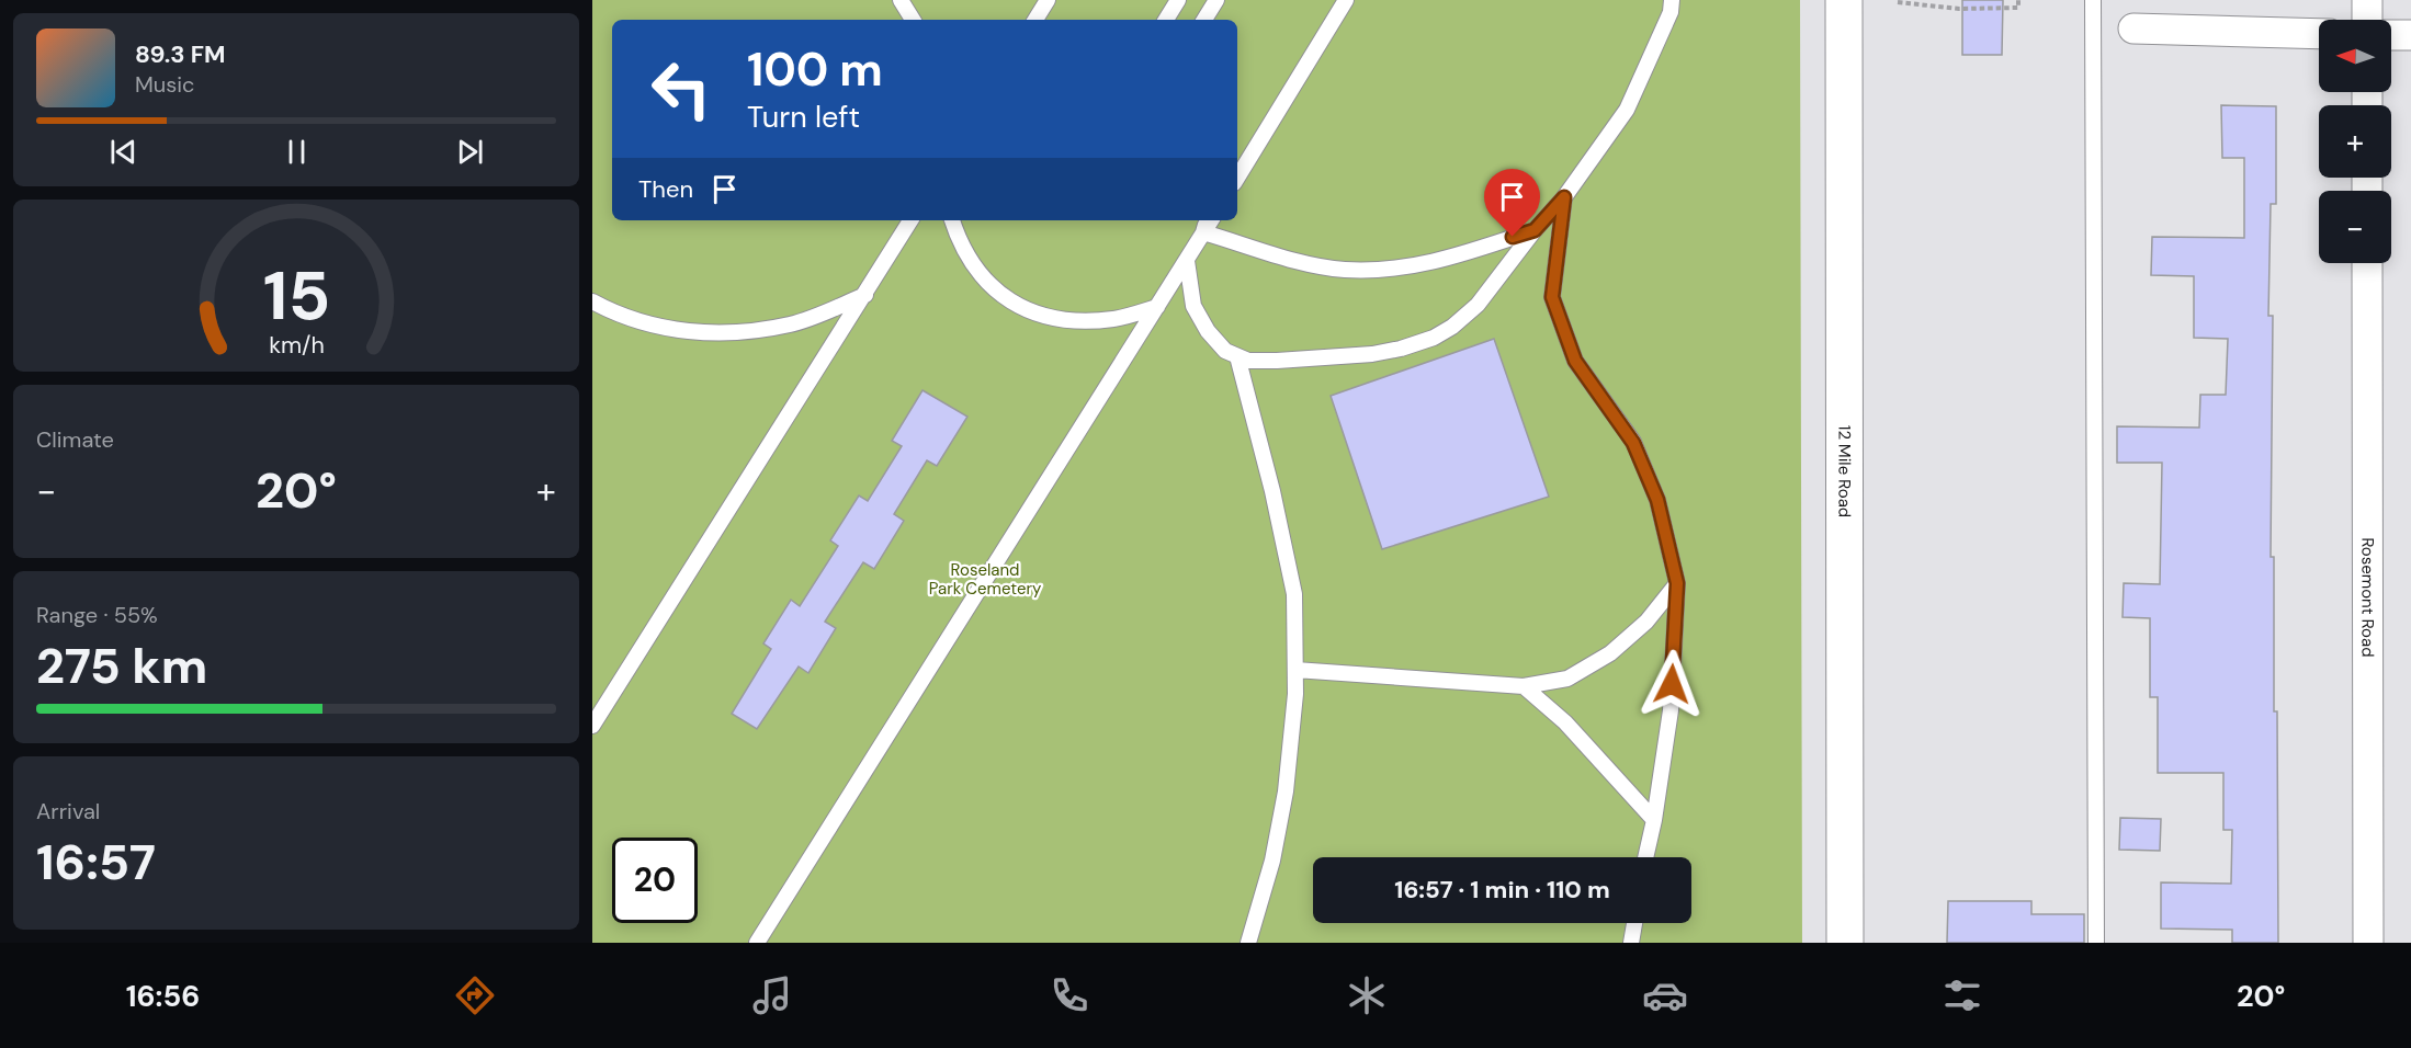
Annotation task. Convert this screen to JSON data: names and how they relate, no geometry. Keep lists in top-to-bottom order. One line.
{"streets":{"main road":["12 Mile Road"],"street":["Rosemont Road"]},"parks":["Roseland Park Cemetery"],"north":"left","page":{"map_buttons":["+","−"],"turn":["100 m","Turn left"],"song":["89.3 FM","Music"],"then":"Then","tile":["Climate",["Range · 55%","275 km"],["Arrival","16:57"]],"heat":["−","20°","+"],"limit":"20","trip":"16:57 · 1 min · 110 m","tabs":["16:56","20°"],"gauge":["15","km/h"]}}
